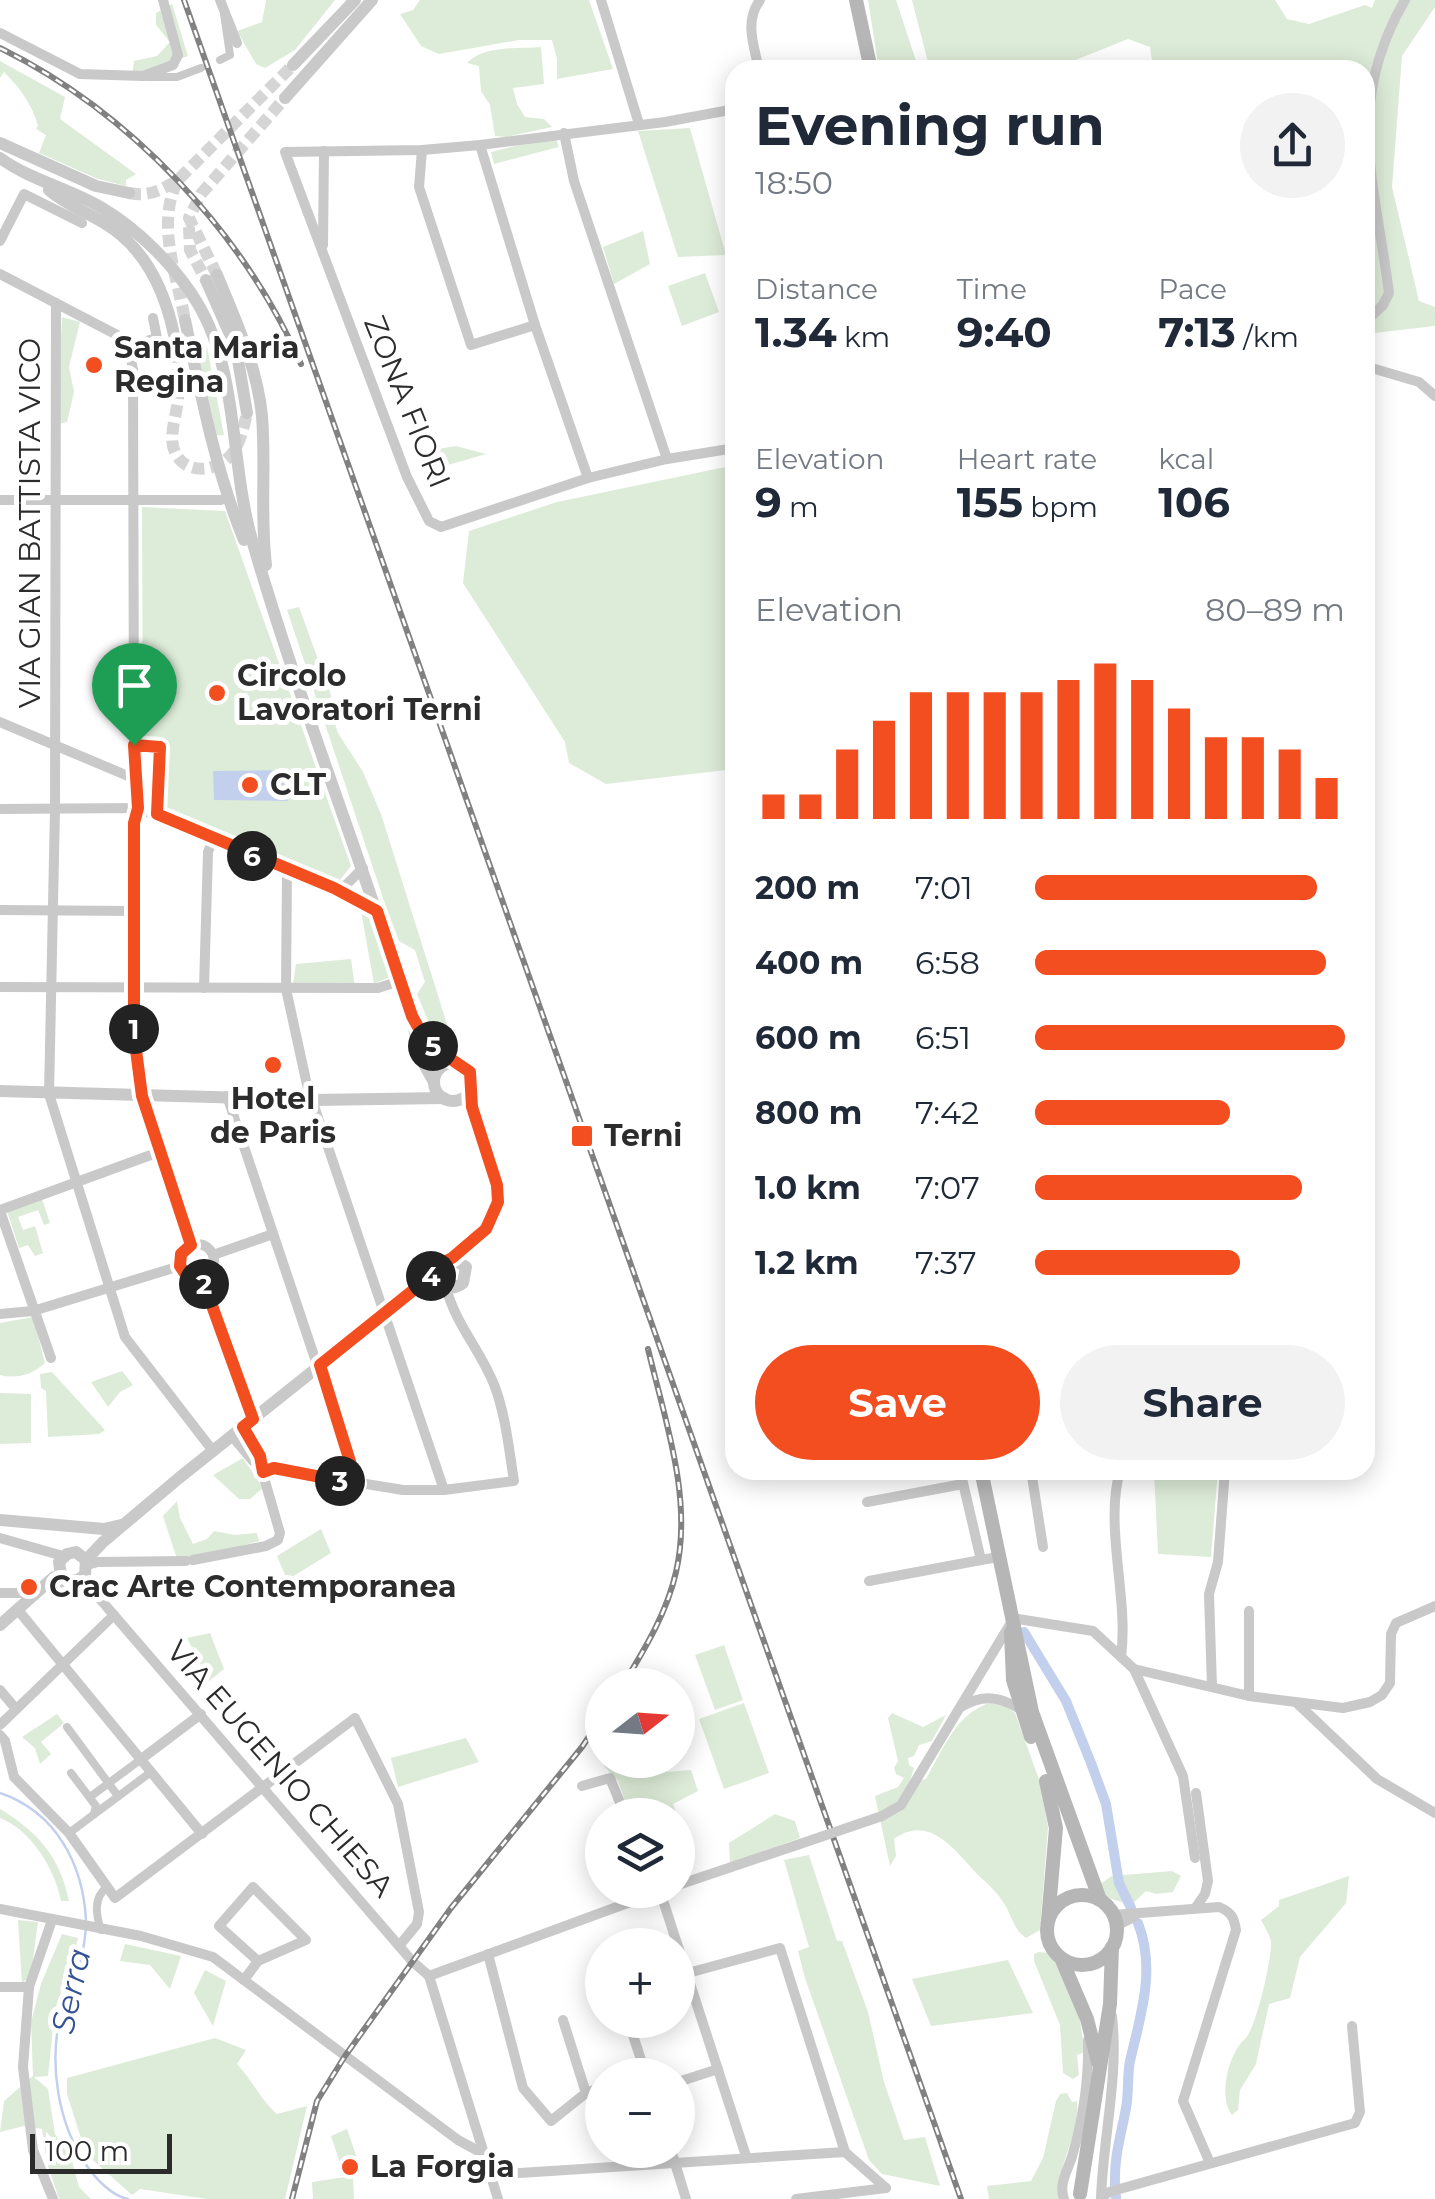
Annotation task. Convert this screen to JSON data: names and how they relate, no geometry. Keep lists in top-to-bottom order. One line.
{"streets":{"street":["ZONA FIORI","VIA GIAN BATTISTA VICO","VIA EUGENIO CHIESA"]},"water":["Serra"],"places":{"other":["Santa Maria Regina","Circolo Lavoratori Terni","CLT","Hotel de Paris","Crac Arte Contemporanea","La Forgia"],"transit":["Terni"]},"scale_bar":"100 m","north":"right","page":{"heading":["Evening run","18:50"],"stats":[["Distance","1.34 km"],["Time","9:40"],["Pace","7:13 /km"],["Elevation","9 m"],["Heart rate","155 bpm"],["kcal","106"]],"chart":["Elevation","80–89 m"],"pins":["6","1","5","4","2","3"],"list":[{"name":"200 m","note":"7:01"},{"name":"400 m","note":"6:58"},{"name":"600 m","note":"6:51"},{"name":"800 m","note":"7:42"},{"name":"1.0 km","note":"7:07"},{"name":"1.2 km","note":"7:37"}],"buttons":["Save","Share"],"map_buttons":["+","−"],"scale":"100 m"}}
